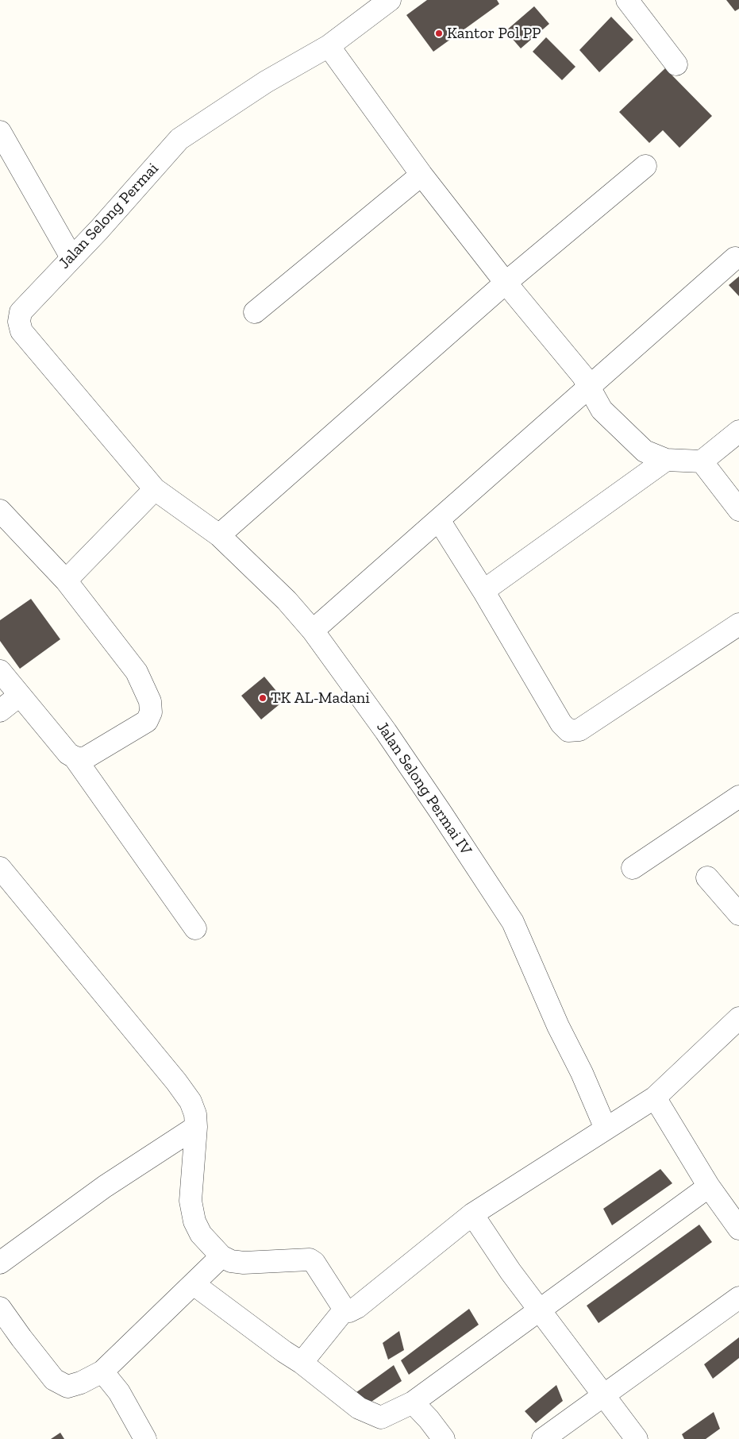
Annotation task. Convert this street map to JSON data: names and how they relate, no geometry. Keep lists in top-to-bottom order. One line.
{"streets":{"street":["Jalan Selong Permai","Jalan Selong Permai IV"]},"crossings":[["Jalan Selong Permai","Jalan Selong Permai IV"]],"places":["Kantor Pol PP","TK AL-Madani"]}
